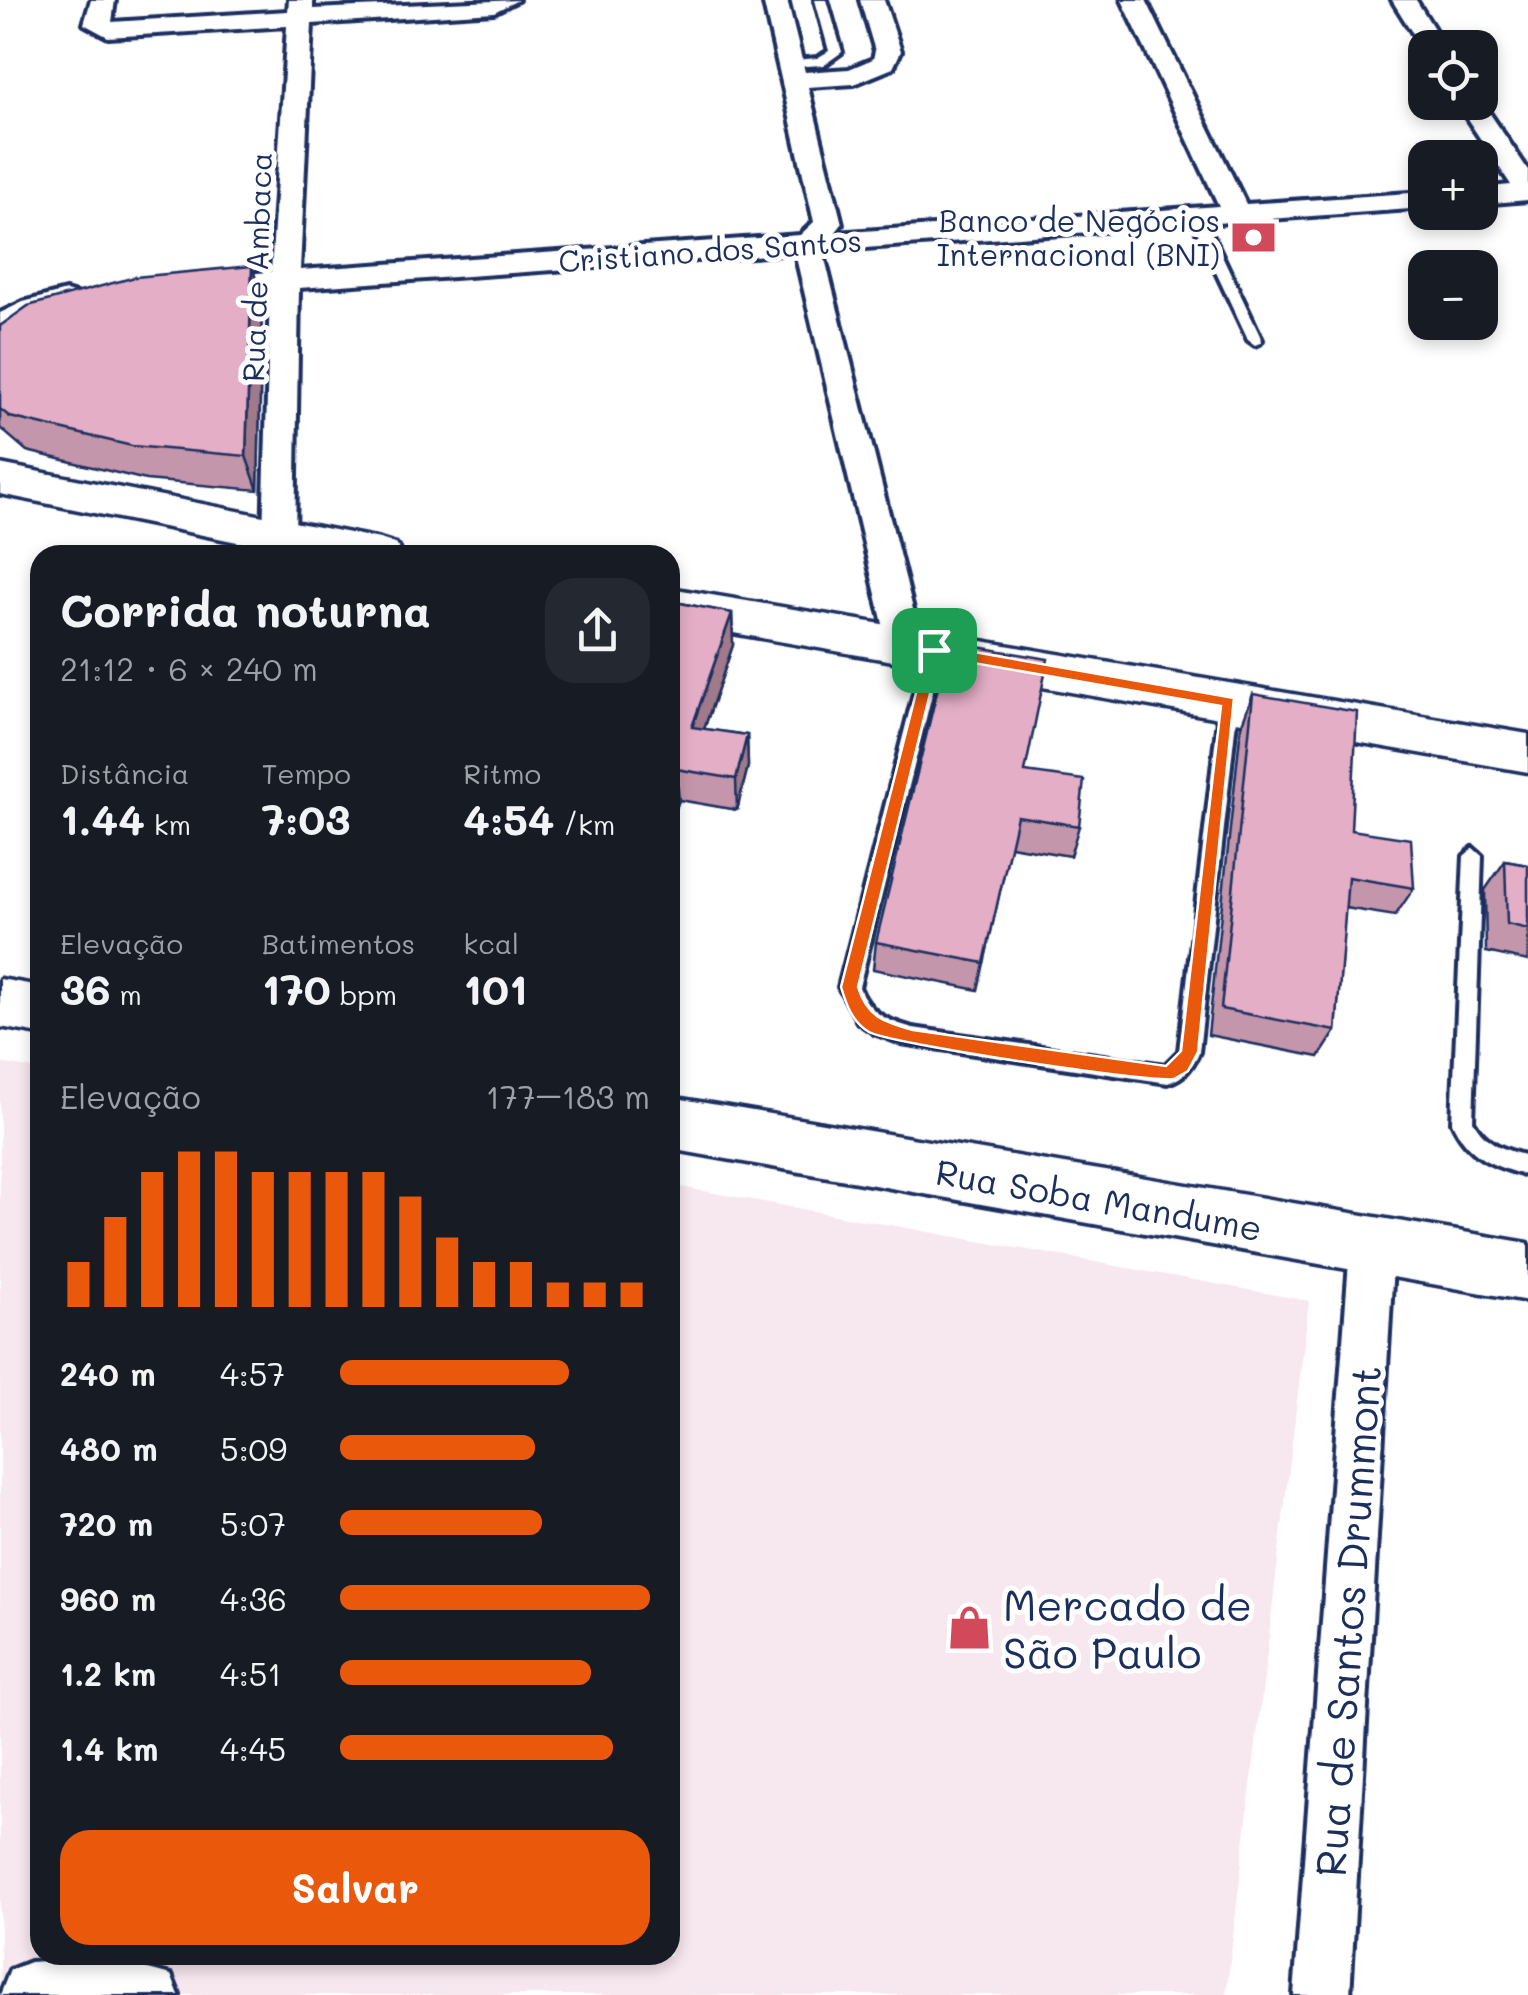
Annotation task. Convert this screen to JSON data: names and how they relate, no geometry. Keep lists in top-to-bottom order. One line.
{"streets":{"main road":["Rua Soba Mandume"],"street":["Cristiano dos Santos","Rua de Ambaca","Rua de Santos Drummont"]},"crossings":[["Cristiano dos Santos","Rua de Ambaca"],["Rua Soba Mandume","Rua de Santos Drummont"]],"places":{"bank":["Banco de Negócios Internacional (BNI)"],"shop":["Mercado de São Paulo"]},"page":{"map_buttons":["+","−"],"heading":["Corrida noturna","21:12 · 6 × 240 m"],"stats":[["Distância","1.44 km"],["Tempo","7:03"],["Ritmo","4:54 /km"],["Elevação","36 m"],["Batimentos","170 bpm"],["kcal","101"]],"chart":["Elevação","177–183 m"],"list":[{"name":"240 m","note":"4:57"},{"name":"480 m","note":"5:09"},{"name":"720 m","note":"5:07"},{"name":"960 m","note":"4:36"},{"name":"1.2 km","note":"4:51"},{"name":"1.4 km","note":"4:45"}],"buttons":"Salvar"}}
